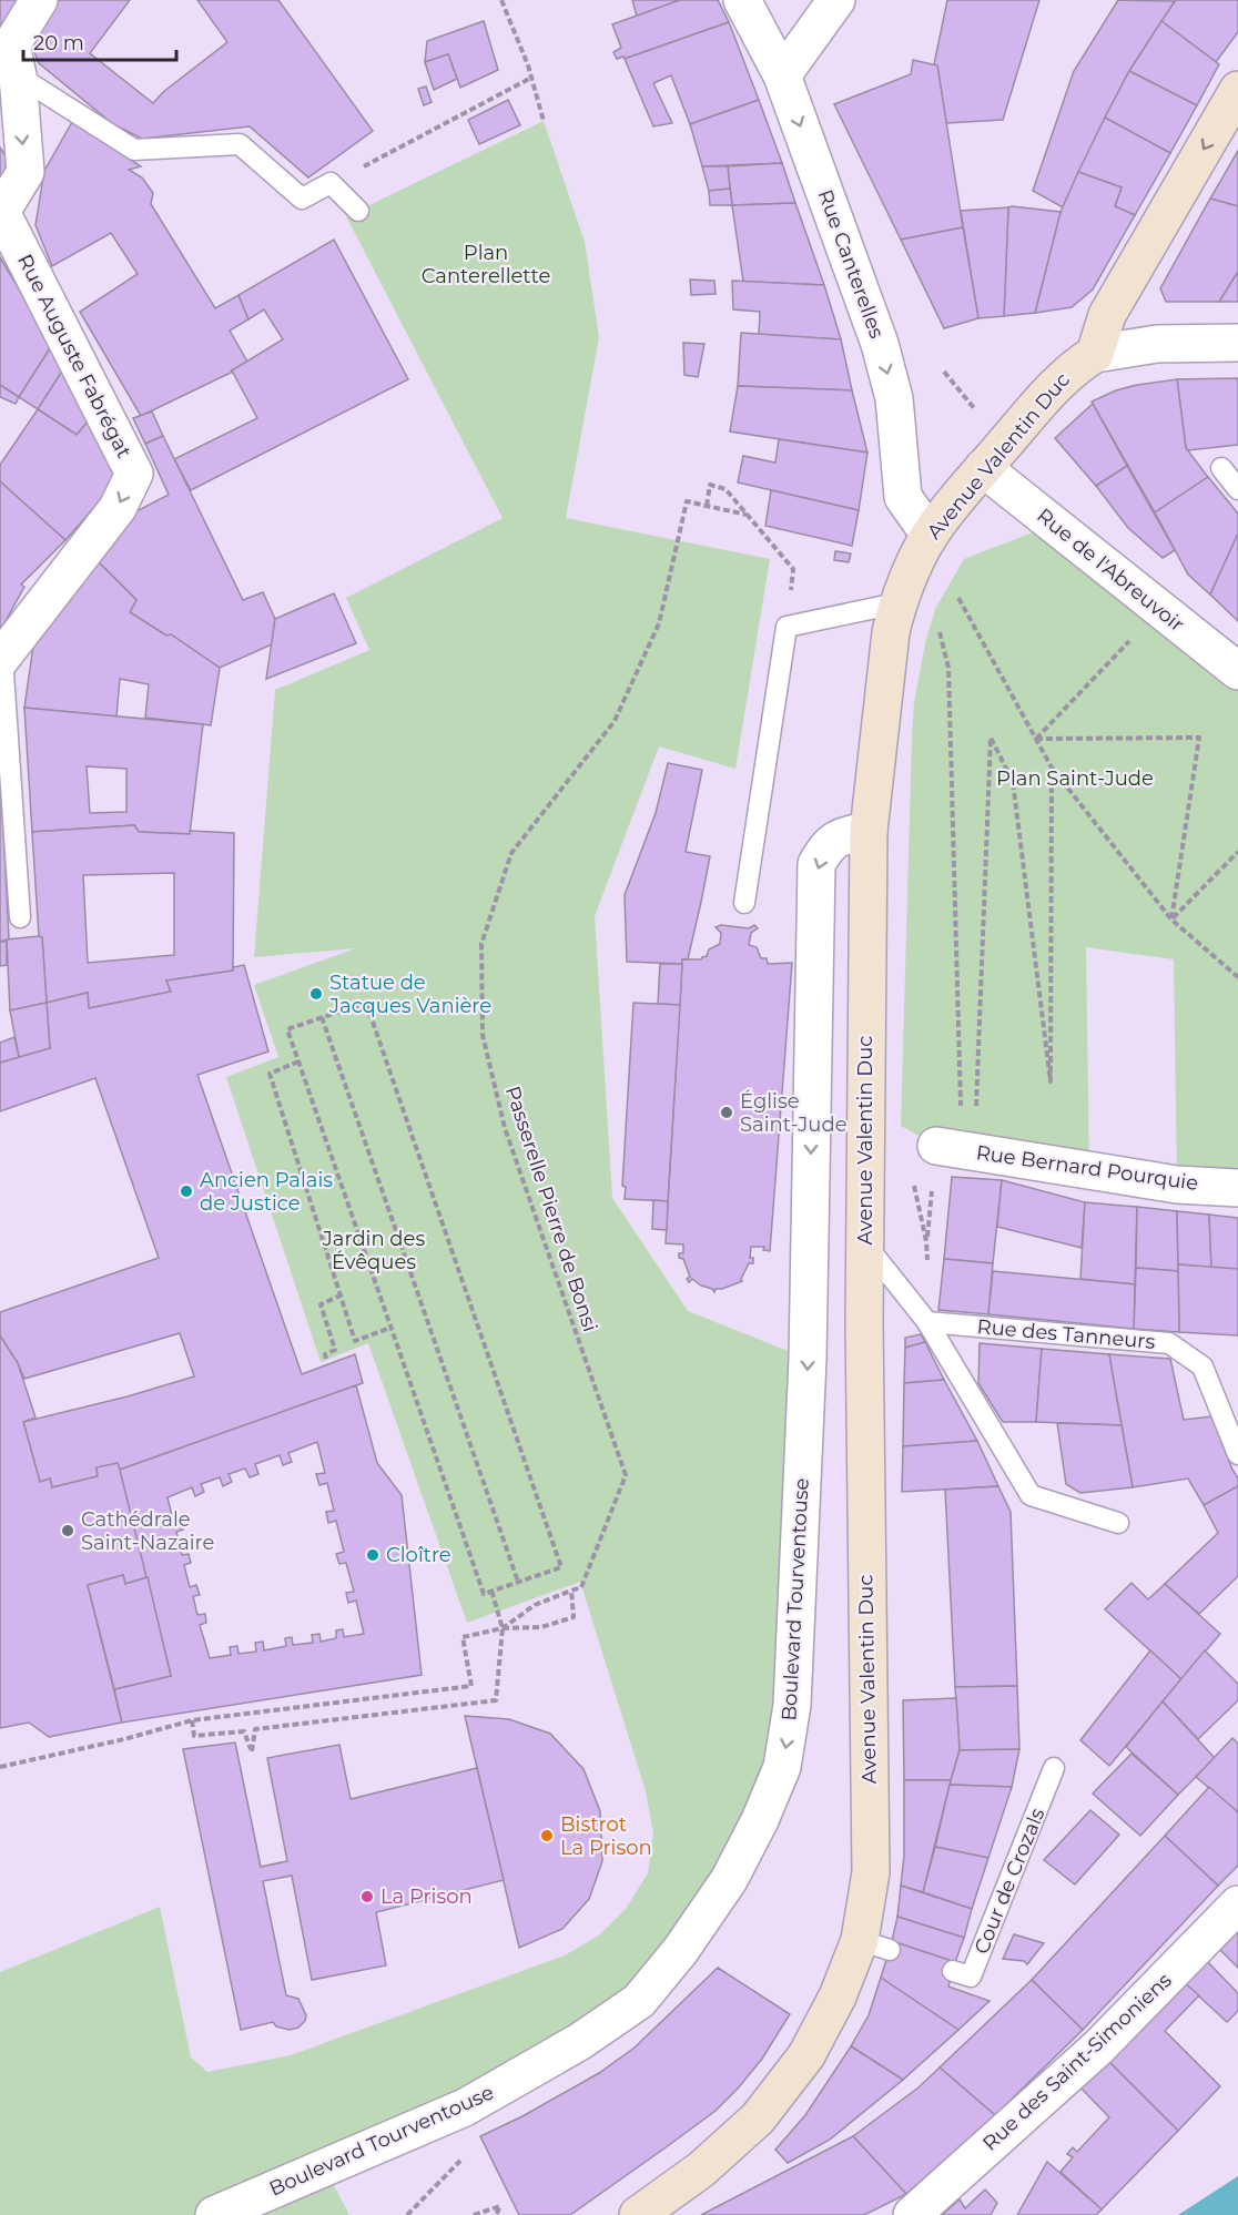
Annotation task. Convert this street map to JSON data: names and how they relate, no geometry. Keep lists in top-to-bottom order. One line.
{"streets":{"main road":["Avenue Valentin Duc"],"street":["Rue Canterelles","Rue Auguste Fabrégat","Rue de l'Abreuvoir","Rue Bernard Pourquie","Boulevard Tourventouse","Rue des Saint-Simoniens"],"lane":["Rue des Tanneurs","Cour de Crozals"],"path":["Passerelle Pierre de Bonsi"]},"crossings":[["Rue Canterelles","Avenue Valentin Duc"],["Avenue Valentin Duc","Rue de l'Abreuvoir"],["Avenue Valentin Duc","Boulevard Tourventouse"]],"one_way":["Rue Canterelles","Rue Auguste Fabrégat","Boulevard Tourventouse"],"parks":["Plan Canterellette","Plan Saint-Jude","Jardin des Évêques"],"places":["Statue de Jacques Vanière","Église Saint-Jude","Ancien Palais de Justice","Cathédrale Saint-Nazaire","Cloître","Bistrot La Prison","La Prison"],"scale_bar":"20 m"}
